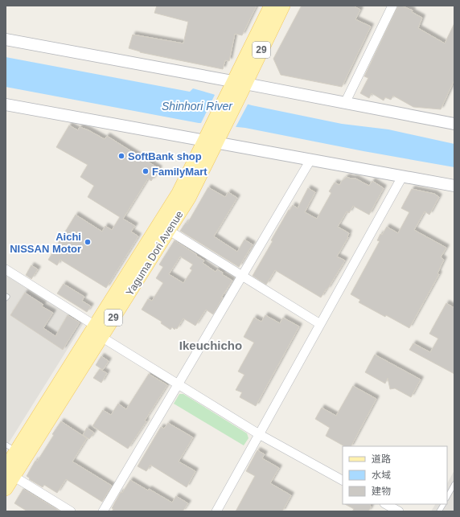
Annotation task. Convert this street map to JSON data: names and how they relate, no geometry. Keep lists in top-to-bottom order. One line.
{"streets":{"main road":["29","Yaguma Dori Avenue"]},"districts":["Ikeuchicho"],"water":["Shinhori River"],"places":["SoftBank shop","FamilyMart","Aichi NISSAN Motor"],"legend":["道路","水域","建物"]}
